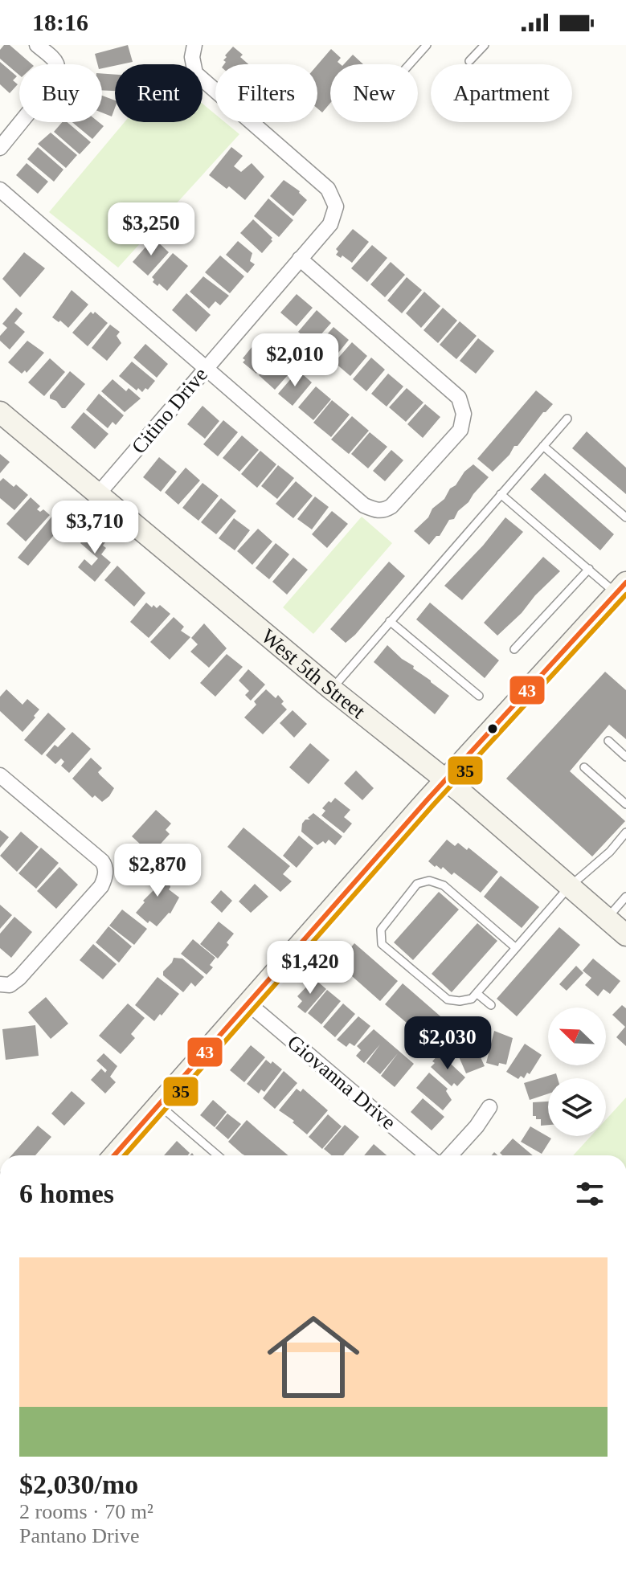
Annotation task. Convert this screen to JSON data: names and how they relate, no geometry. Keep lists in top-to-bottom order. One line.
{"streets":{"street":["Citino Drive","West 5th Street","Giovanna Drive"]},"crossings":[["Citino Drive","West 5th Street"]],"lines":["transit line 43","transit line 35"],"north":"top left","page":{"status":"18:16","chip":["Buy","Rent","Filters","New","Apartment"],"price":["$3,250","$2,010","$3,710","$2,870","$1,420","$2,030"],"heading":"6 homes","list":[{"name":"$2,030/mo","note":"2 rooms · 70 m² · Pantano Drive"}]}}
